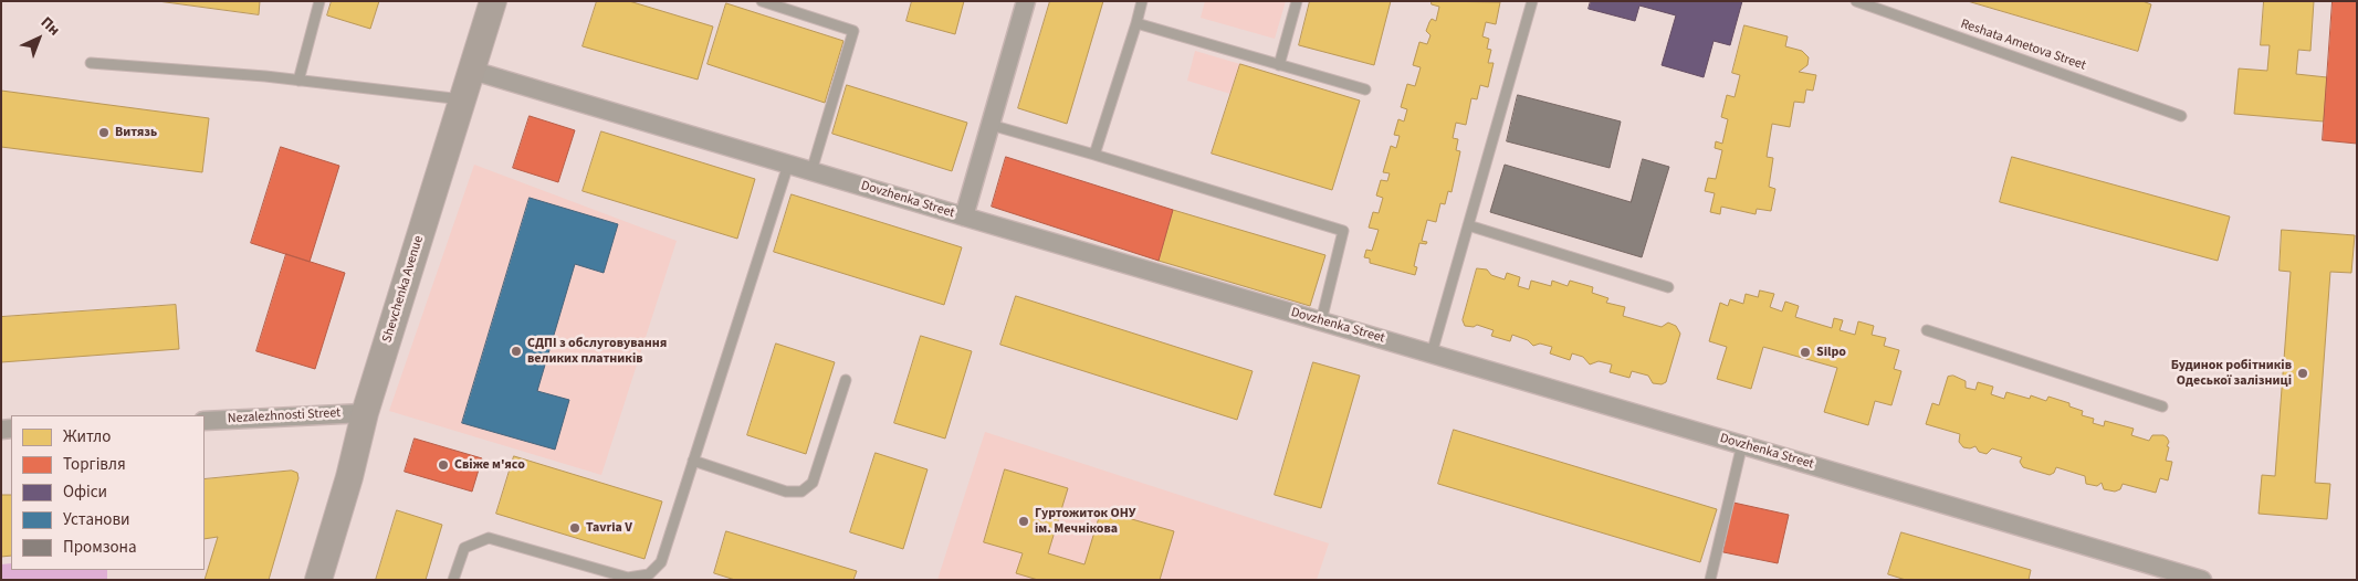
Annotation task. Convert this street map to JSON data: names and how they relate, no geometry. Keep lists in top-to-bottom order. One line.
{"streets":{"main road":["Shevchenka Avenue"],"street":["Dovzhenka Street","Nezalezhnosti Street"],"lane":["Reshata Ametova Street"]},"crossings":[["Dovzhenka Street","Shevchenka Avenue"],["Shevchenka Avenue","Nezalezhnosti Street"]],"places":["Витязь","СДПІ з обслуговування великих платників","Silpo","Будинок робітників Одеської залізниці","Свіже м'ясо","Гуртожиток ОНУ ім. Мечнікова","Tavria V"],"legend":["Житло","Торгівля","Офіси","Установи","Промзона"],"north":"top right"}
